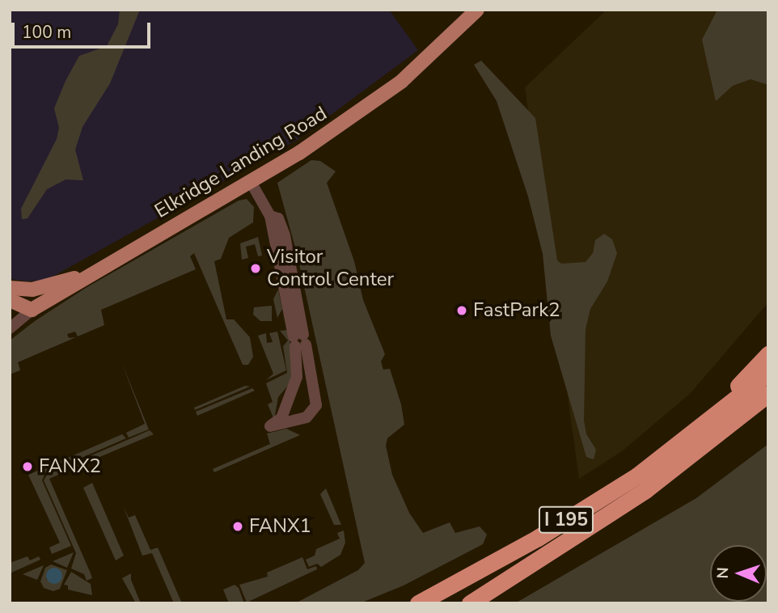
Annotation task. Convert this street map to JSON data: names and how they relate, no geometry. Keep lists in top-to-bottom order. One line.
{"streets":{"highway":["I 195"],"main road":["Elkridge Landing Road"]},"places":["Visitor Control Center","FastPark2","FANX2","FANX1"],"scale_bar":"100 m","north":"left"}
